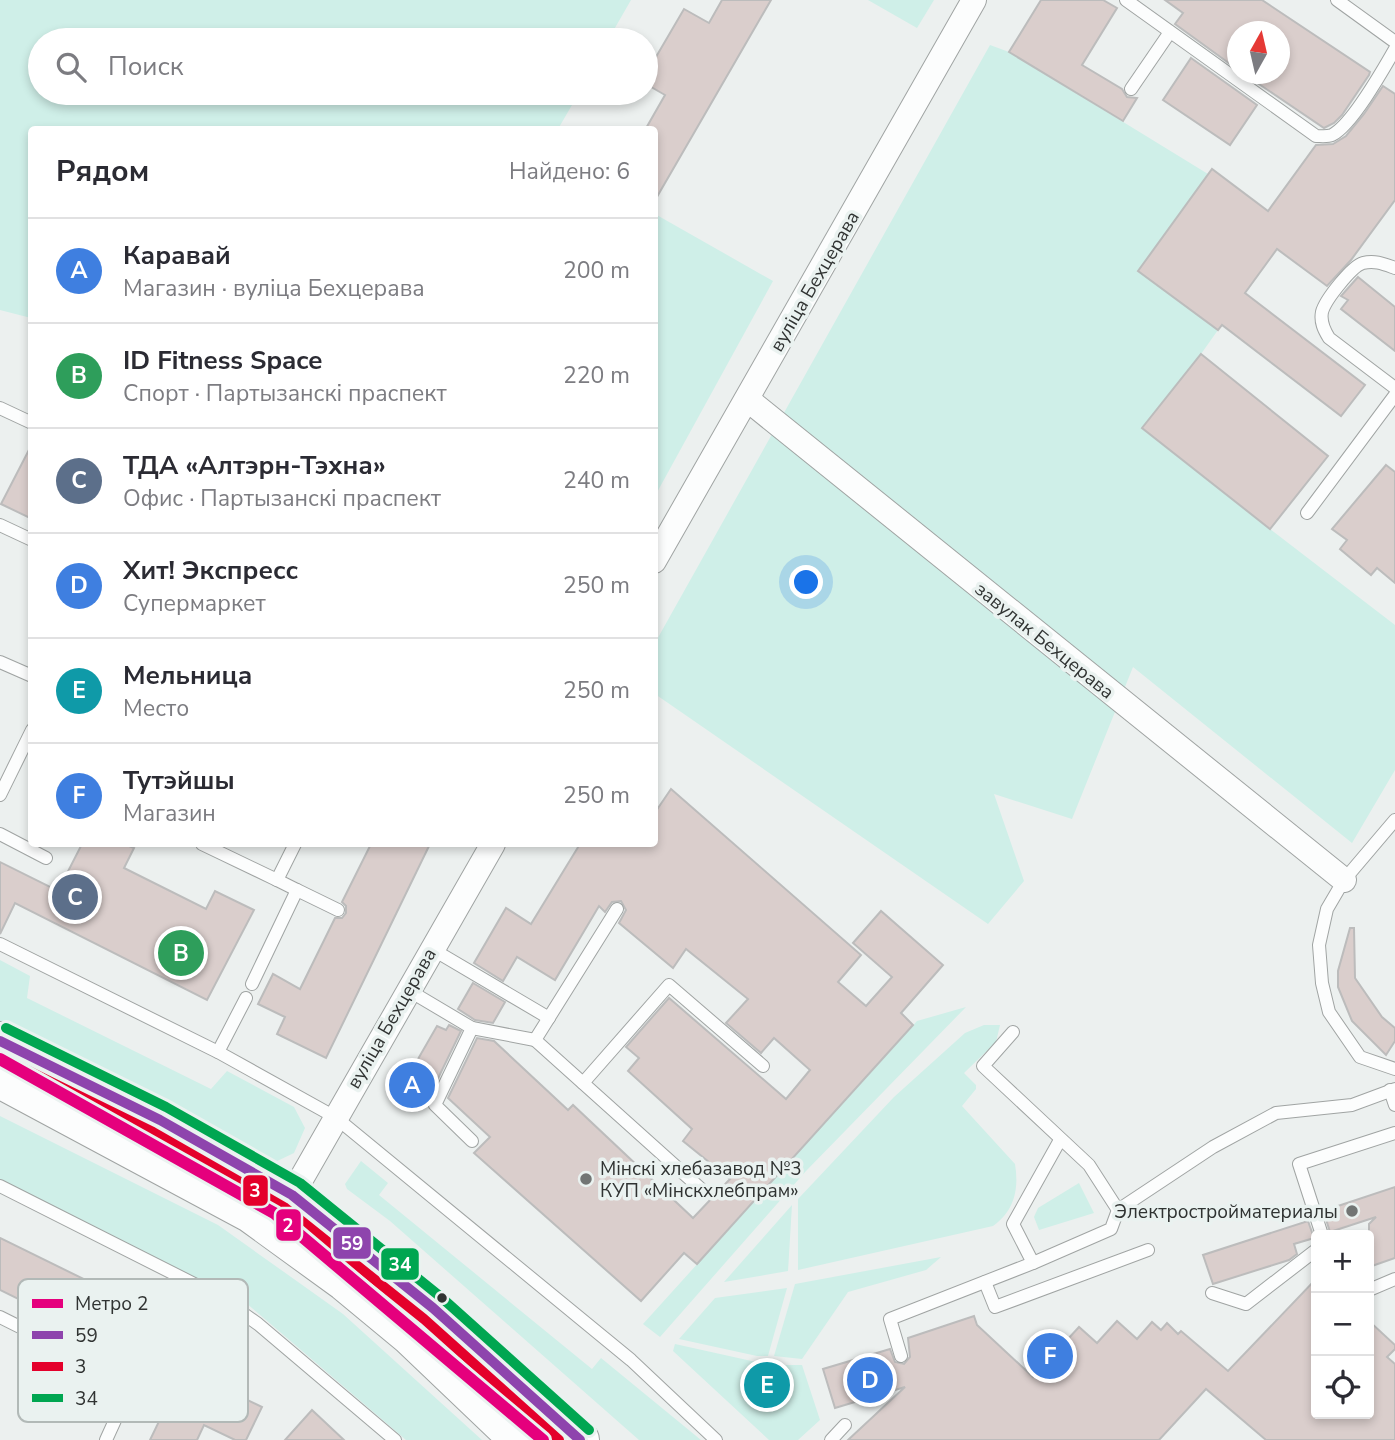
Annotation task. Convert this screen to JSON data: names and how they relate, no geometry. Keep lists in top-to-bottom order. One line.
{"streets":{"street":["вуліца Бехцерава","завулак Бехцерава"]},"crossings":[["вуліца Бехцерава","завулак Бехцерава"]],"places":["Мінскі хлебазавод №3 КУП «Мінскхлебпрам»","Электростройматериалы"],"lines":["transit line 34","transit line 59","transit line 3","metro line 2"],"legend":["Метро 2","59","3","34"],"north":"top","page":{"search":"Поиск","heading":["Рядом","Найдено: 6"],"list":[{"mark":"A","name":"Каравай","note":"Магазин · вуліца Бехцерава","value":"200 m"},{"mark":"B","name":"ID Fitness Space","note":"Спорт · Партызанскі праспект","value":"220 m"},{"mark":"C","name":"ТДА «Алтэрн-Тэхна»","note":"Офис · Партызанскі праспект","value":"240 m"},{"mark":"D","name":"Хит! Экспресс","note":"Супермаркет","value":"250 m"},{"mark":"E","name":"Мельница","note":"Место","value":"250 m"},{"mark":"F","name":"Тутэйшы","note":"Магазин","value":"250 m"}],"pins":["C","B","A","F","D","E"],"map_buttons":["+","−"]}}
